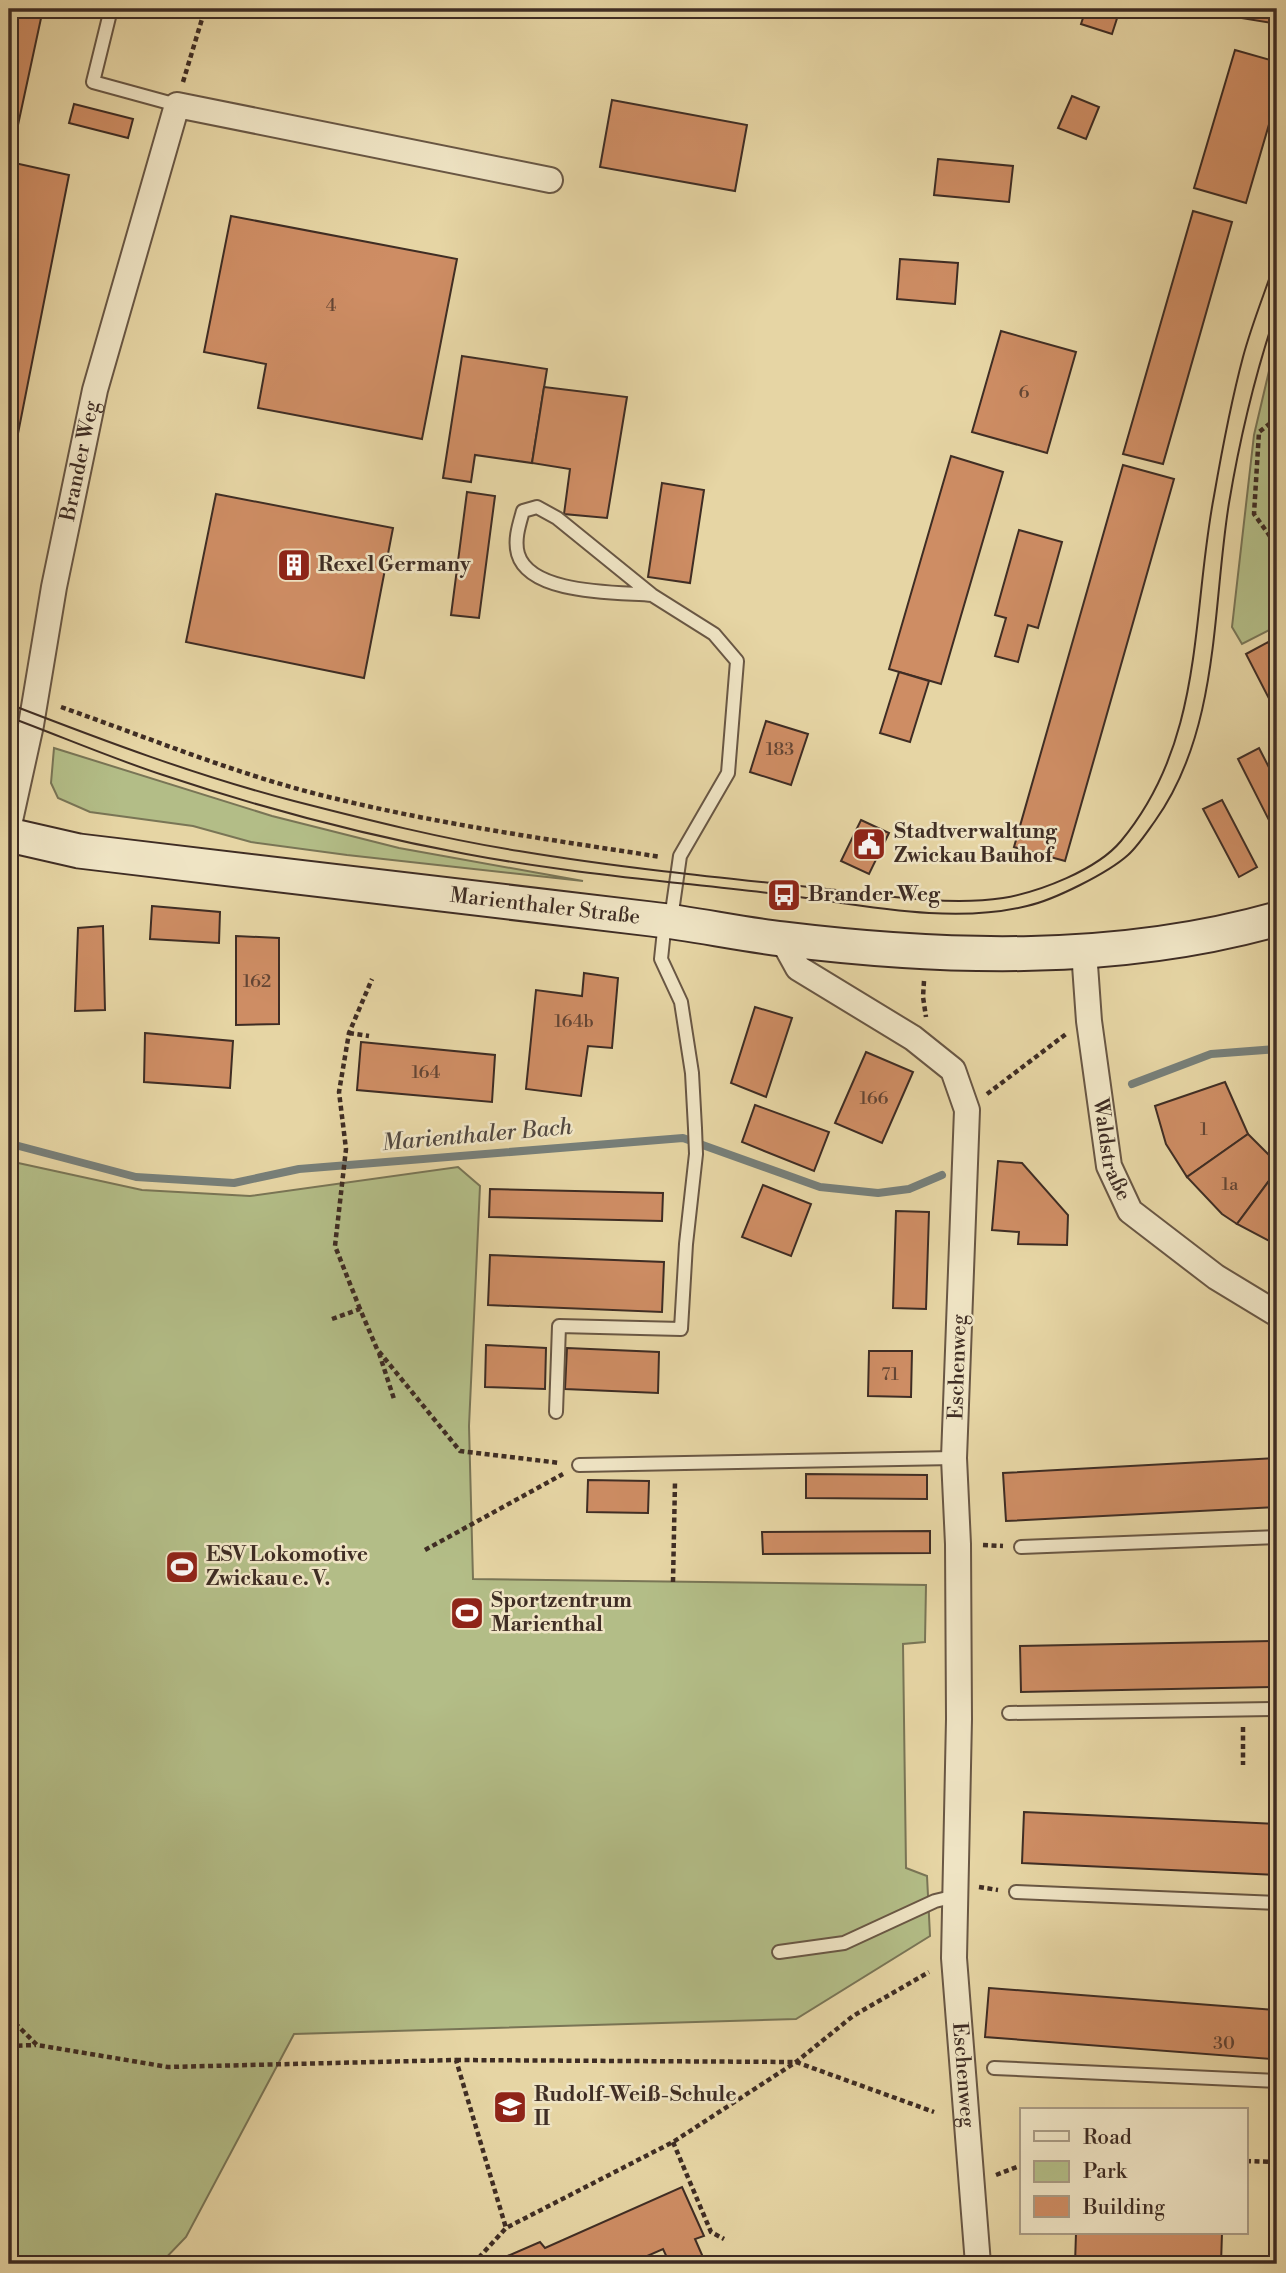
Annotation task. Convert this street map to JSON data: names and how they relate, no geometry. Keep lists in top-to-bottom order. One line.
{"streets":{"main road":["Marienthaler Straße"],"street":["Brander Weg","Waldstraße","Eschenweg"]},"crossings":[["Marienthaler Straße","Waldstraße"],["Marienthaler Straße","Eschenweg"]],"water":["Marienthaler Bach"],"places":{"building":["Rexel Germany"],"public building":["Stadtverwaltung Zwickau Bauhof"],"bus stop":["Brander Weg"],"sports":["ESV Lokomotive Zwickau e. V.","Sportzentrum Marienthal"],"school or university":["Rudolf-Weiß-Schule II"]},"house_numbers":["4","6","183","162","164b","164","166","1","1a","71","30"],"legend":["Road","Park","Building"]}
